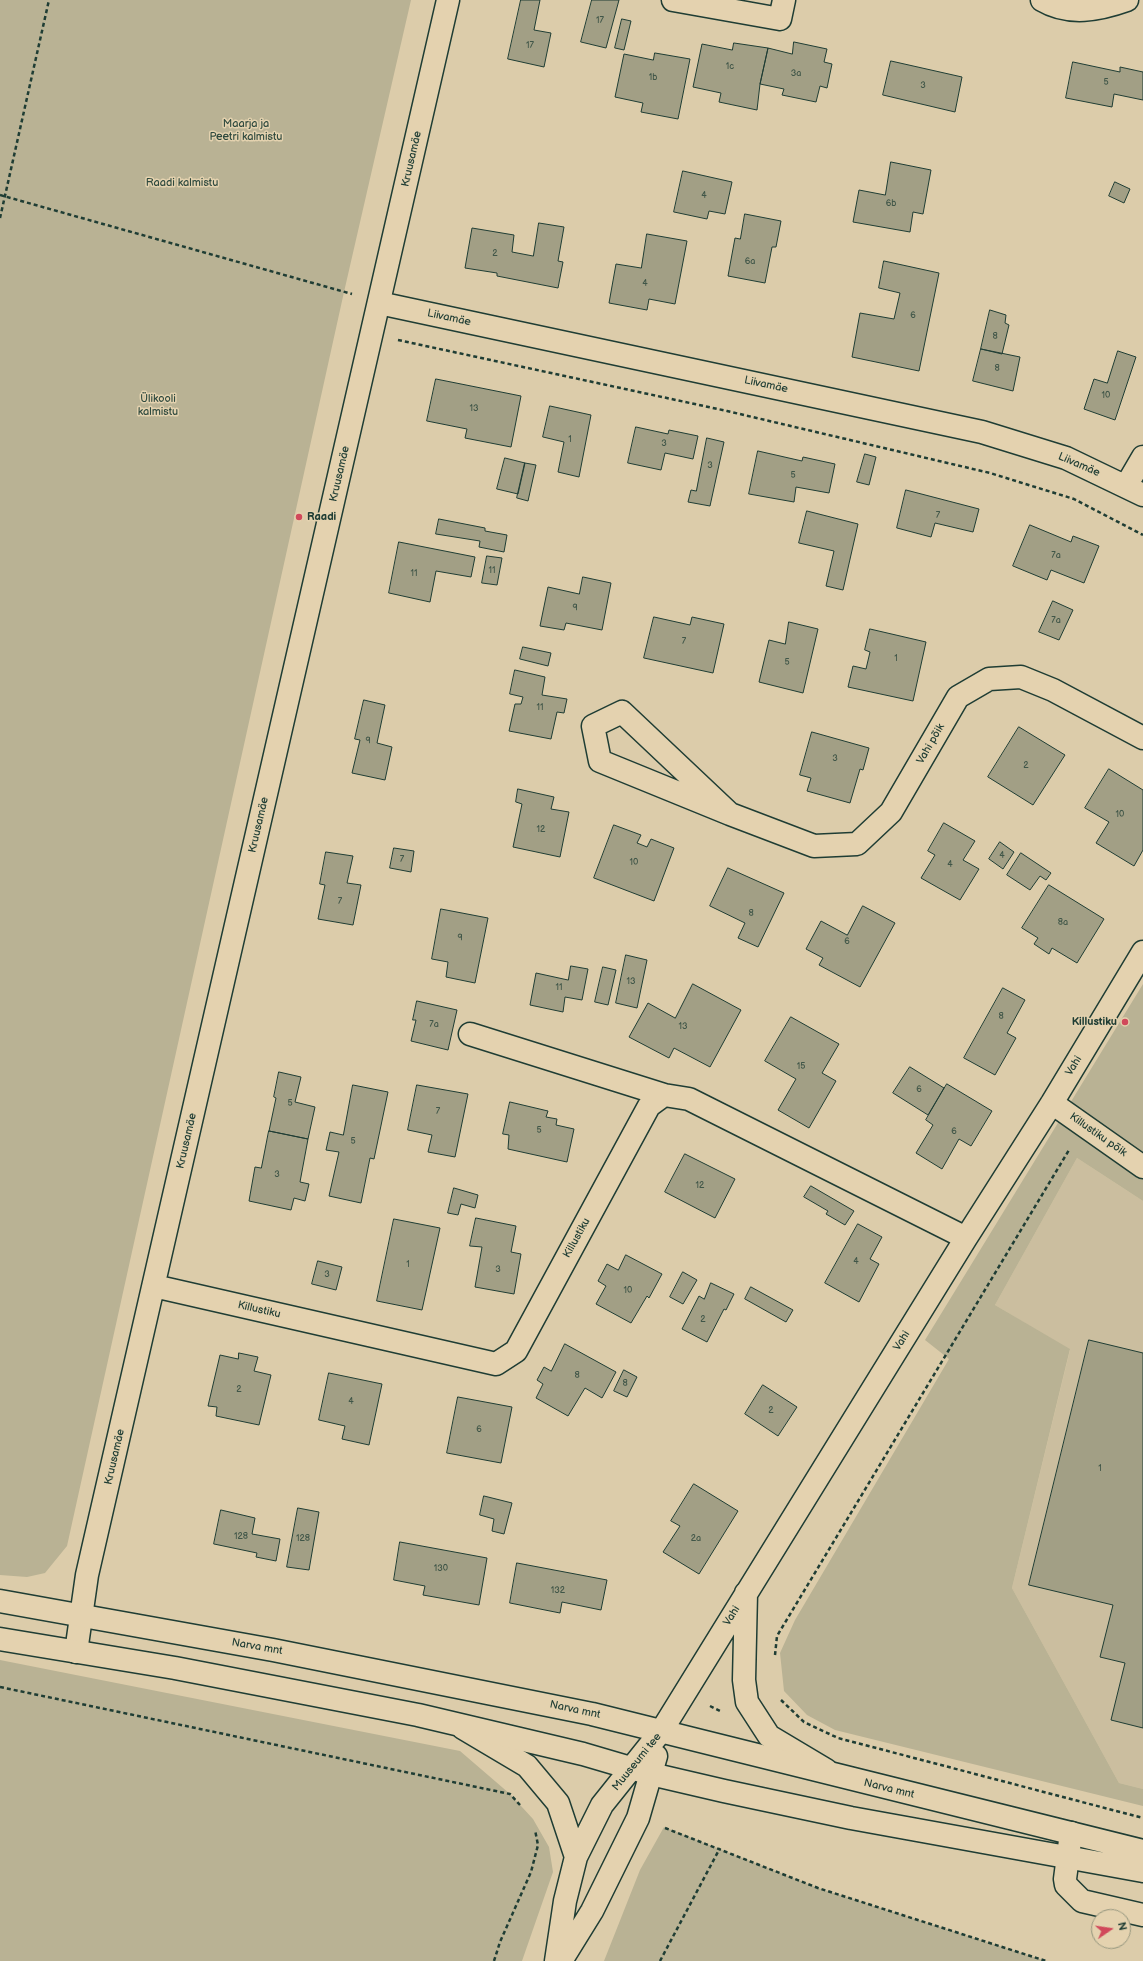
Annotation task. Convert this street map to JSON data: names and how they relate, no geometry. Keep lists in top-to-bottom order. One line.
{"streets":{"street":["Kruusamäe","Liivamäe","Vahi põik","Vahi","Killustiku põik","Killustiku","Narva mnt","Muuseumi tee"]},"crossings":[["Kruusamäe","Liivamäe"],["Kruusamäe","Killustiku"],["Kruusamäe","Narva mnt"],["Vahi","Killustiku põik"],["Vahi","Narva mnt"],["Vahi","Muuseumi tee"],["Narva mnt","Muuseumi tee"]],"parks":["Maarja ja Peetri kalmistu","Raadi kalmistu","Ülikooli kalmistu"],"places":["Raadi","Killustiku"],"house_numbers":["17","17","1c","3a","1b","5","3","4","6b","2","6a","4","6","8","8","10","13","1","3","3","5","7","7a","11","11","9","7a","7","1","5","11","9","3","2","10","12","4","7","10","4","7","8","8a","9","6","13","11","8","7a","13","15","6","5","7","5","6","5","3","12","4","1","3","3","10","2","8","8","2","4","2","6","1","128","128","2a","130","132"],"north":"right"}
